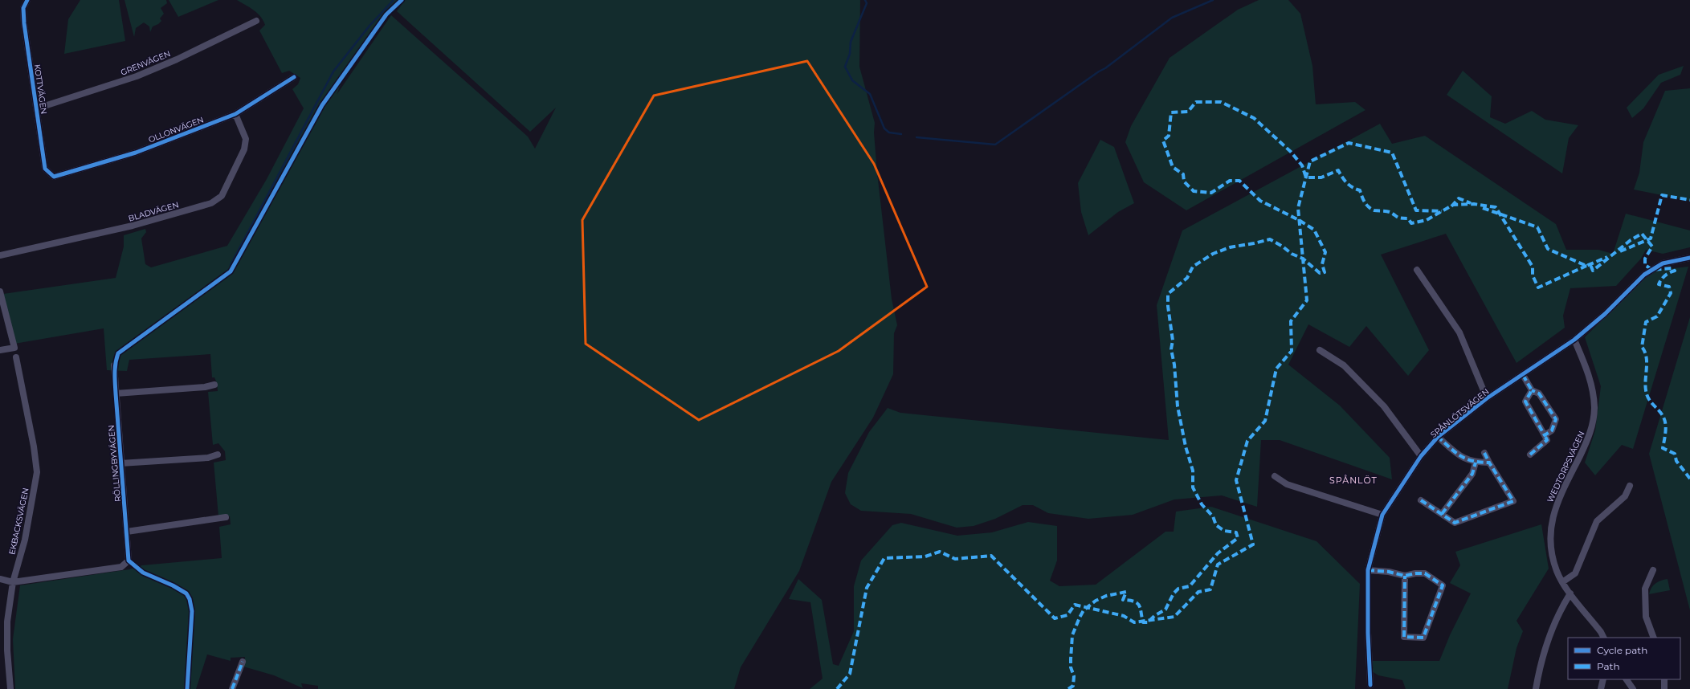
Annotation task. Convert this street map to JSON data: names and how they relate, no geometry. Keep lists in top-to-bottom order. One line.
{"streets":{"street":["GRENVÄGEN","KOTTVÄGEN","OLLONVÄGEN","BLADVÄGEN","SPÅNLÖTSVÄGEN","RÖLLINGBYVÄGEN","WEDTORPSVÄGEN","EKBACKSVÄGEN"]},"crossings":[["GRENVÄGEN","KOTTVÄGEN"],["KOTTVÄGEN","OLLONVÄGEN"],["OLLONVÄGEN","BLADVÄGEN"],["SPÅNLÖTSVÄGEN","WEDTORPSVÄGEN"],["RÖLLINGBYVÄGEN","EKBACKSVÄGEN"]],"districts":["SPÅNLÖT"],"legend":["Cycle path","Path"]}
